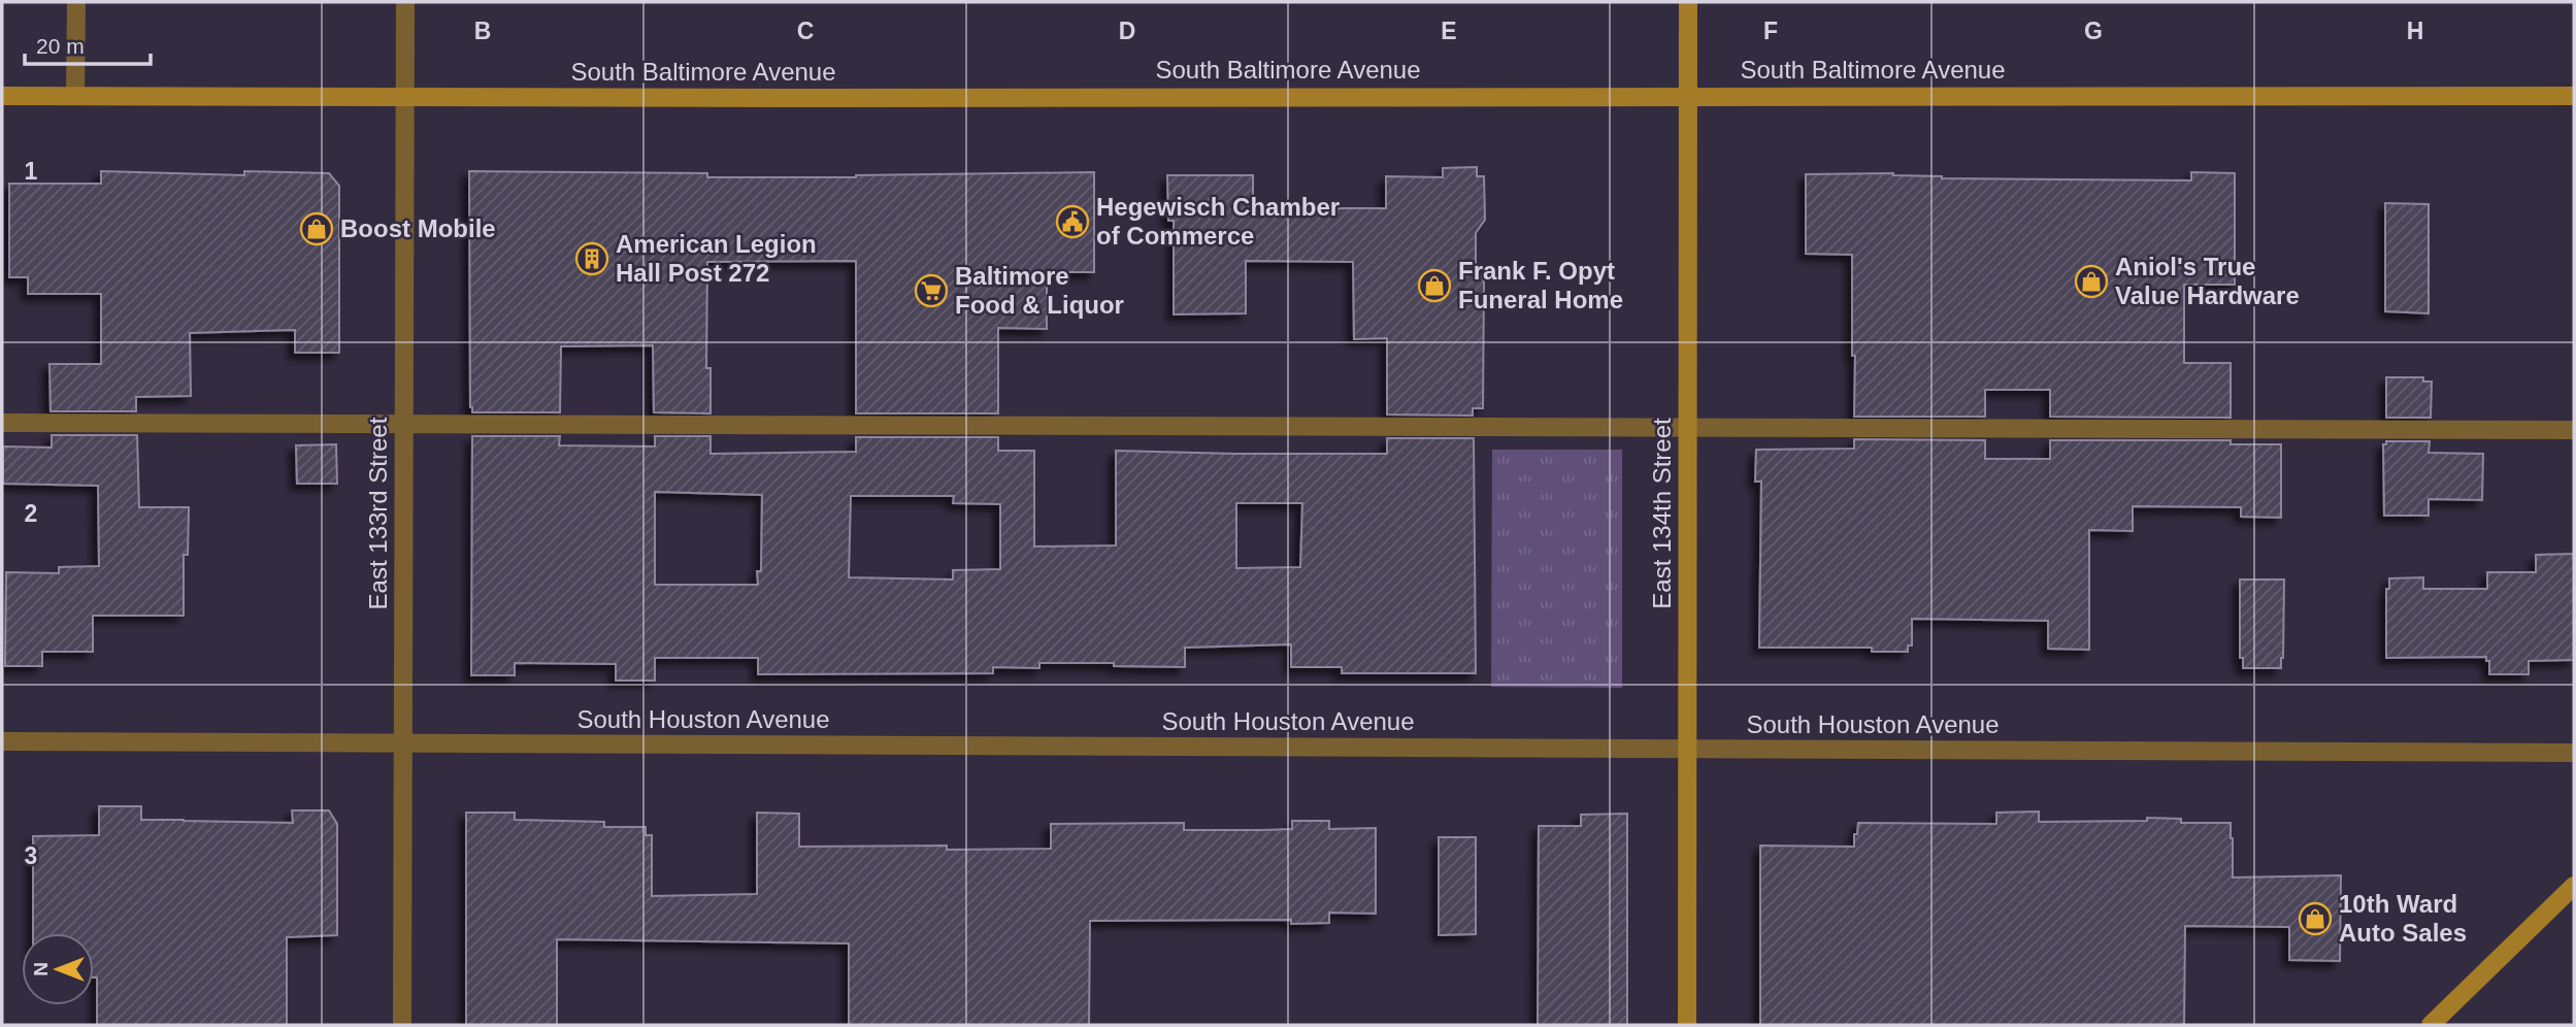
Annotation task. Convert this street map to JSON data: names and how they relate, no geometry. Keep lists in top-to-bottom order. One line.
{"streets":{"street":["South Baltimore Avenue","East 133rd Street","East 134th Street","South Houston Avenue"]},"crossings":[["South Baltimore Avenue","East 133rd Street"],["South Baltimore Avenue","East 134th Street"],["East 133rd Street","South Houston Avenue"],["East 134th Street","South Houston Avenue"]],"places":{"public building":["Hegewisch Chamber of Commerce"],"shop":["Boost Mobile","Aniol's True Value Hardware","Frank F. Opyt Funeral Home","10th Ward Auto Sales"],"building":["American Legion Hall Post 272"],"supermarket":["Baltimore Food & Liquor"]},"scale_bar":"20 m","north":"left","grid":{"columns":["B","C","D","E","F","G","H"],"rows":["1","2","3"]}}
